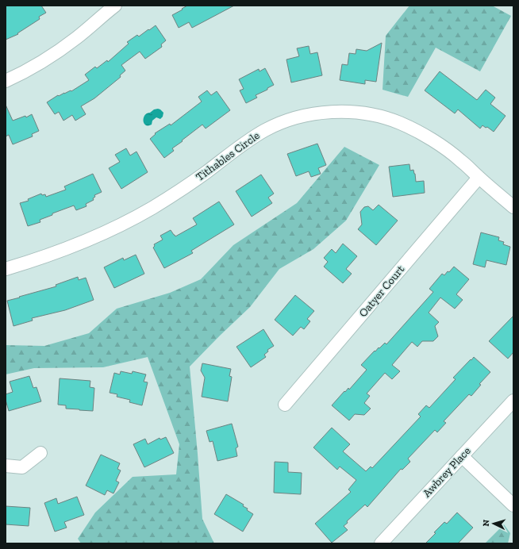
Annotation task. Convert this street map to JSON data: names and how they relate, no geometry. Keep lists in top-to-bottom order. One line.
{"streets":{"street":["Tithables Circle","Oatyer Court","Awbrey Place"]},"crossings":[["Tithables Circle","Oatyer Court"]],"north":"left"}
